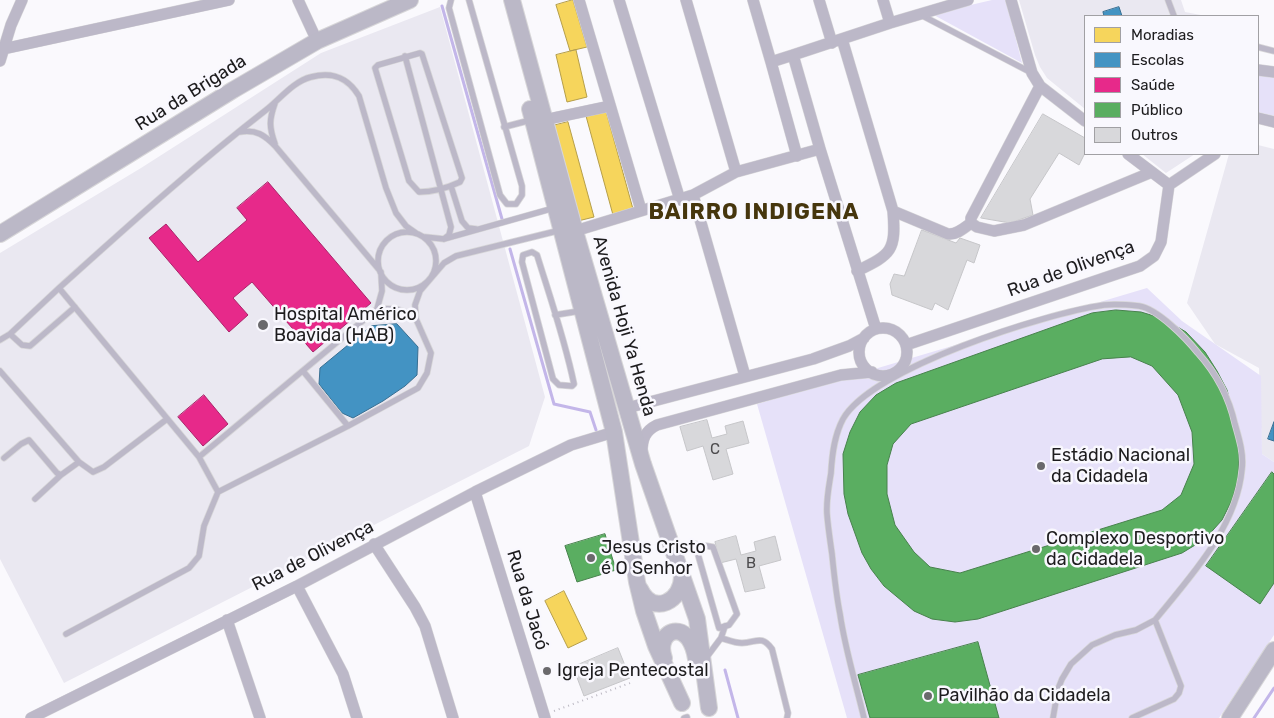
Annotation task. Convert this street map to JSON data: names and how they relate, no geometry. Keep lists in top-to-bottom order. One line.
{"streets":{"main road":["Rua da Brigada","Avenida Hoji Ya Henda"],"street":["Rua de Olivença","Rua da Jacó"]},"crossings":[["Rua de Olivença","Avenida Hoji Ya Henda"],["Rua de Olivença","Rua da Jacó"]],"districts":["BAIRRO INDIGENA"],"places":["Hospital Américo Boavida (HAB)","Estádio Nacional da Cidadela","Complexo Desportivo da Cidadela","Jesus Cristo é O Senhor","Igreja Pentecostal","Pavilhão da Cidadela"],"house_numbers":["C","B"],"legend":["Moradias","Escolas","Saúde","Público","Outros"]}
